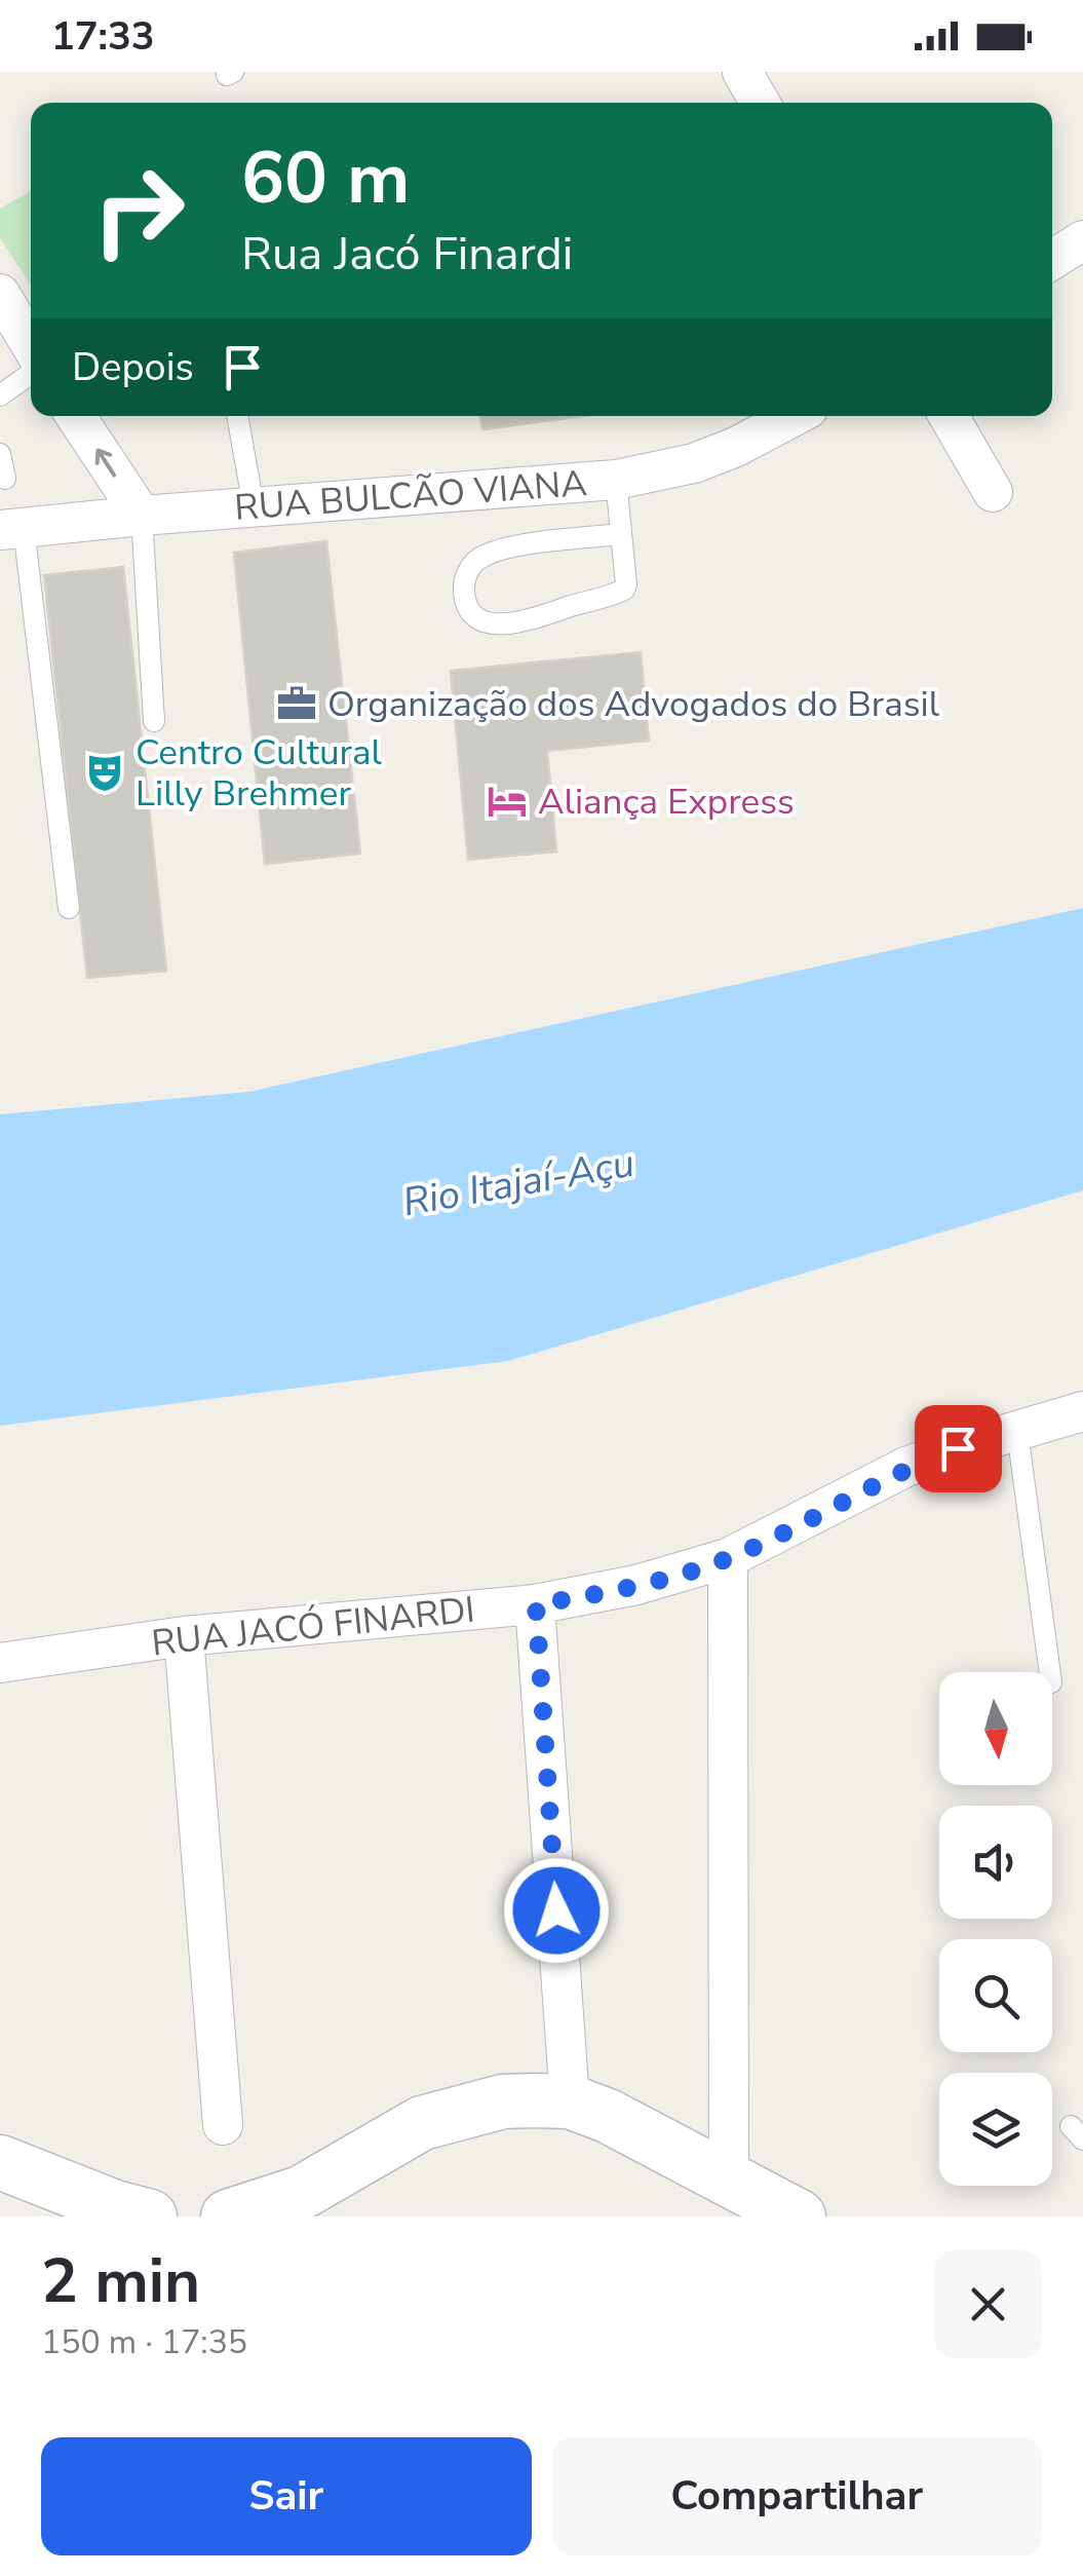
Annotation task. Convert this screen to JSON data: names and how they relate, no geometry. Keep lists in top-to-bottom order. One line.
{"streets":{"street":["RUA BULCÃO VIANA","RUA JACÓ FINARDI"]},"water":["Rio Itajaí-Açu"],"places":{"office":["Organização dos Advogados do Brasil"],"theatre":["Centro Cultural Lilly Brehmer"],"hotel":["Aliança Express"]},"north":"bottom","page":{"status":"17:33","turn":["60 m","Rua Jacó Finardi"],"then":"Depois","heading":["2 min","150 m · 17:35"],"buttons":["Sair","Compartilhar"]}}
